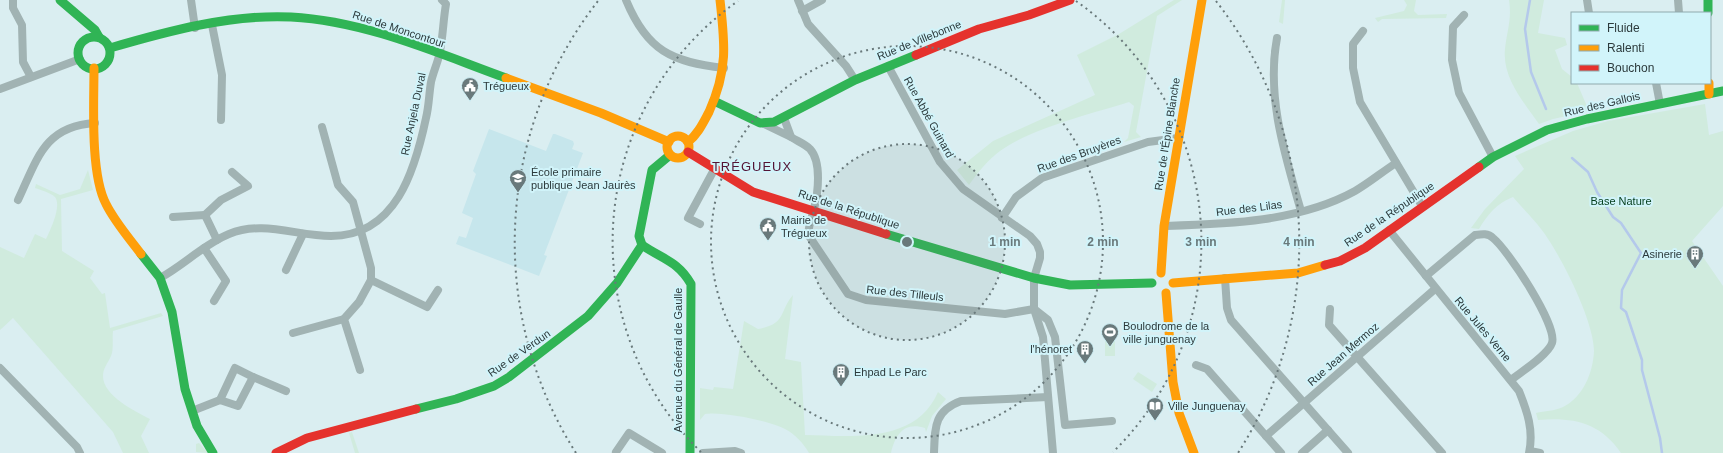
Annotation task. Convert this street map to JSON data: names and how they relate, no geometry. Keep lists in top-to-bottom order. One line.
{"streets":{"street":["Rue de Moncontour","Rue de Villebonne","Rue des Gallois","Rue Anjela Duval","Rue Abbé Guinard","Rue de l'Épine Blanche","Rue des Bruyères","Rue des Lilas","Rue de la République","Rue des Tilleuls","Rue Jules Verne","Rue de Verdun","Rue Jean Mermoz","Avenue du Général de Gaulle"]},"crossings":[["Rue de Moncontour","Rue Anjela Duval"],["Rue de Moncontour","Rue de la République"],["Rue de Villebonne","Rue Abbé Guinard"],["Rue de Villebonne","Rue des Tilleuls"],["Rue des Gallois","Rue de la République"],["Rue Abbé Guinard","Rue des Bruyères"],["Rue Abbé Guinard","Rue de la République"],["Rue Abbé Guinard","Rue des Tilleuls"],["Rue de l'Épine Blanche","Rue des Bruyères"],["Rue de l'Épine Blanche","Rue des Lilas"],["Rue de l'Épine Blanche","Rue de la République"],["Rue de la République","Rue des Tilleuls"],["Rue de la République","Rue Jules Verne"],["Rue Jules Verne","Rue Jean Mermoz"],["Rue de Verdun","Avenue du Général de Gaulle"]],"districts":["TRÉGUEUX"],"parks":["Base Nature"],"places":{"public building":["Trégueux","Mairie de Trégueux"],"school or university":["École primaire publique Jean Jaurès"],"building":["Asinerie","l'hénoret","Ehpad Le Parc"],"sports":["Boulodrome de la ville junguenay"],"library":["Ville Junguenay"]},"legend":["Fluide","Ralenti","Bouchon"],"rings":["1 min","2 min","3 min","4 min"]}
